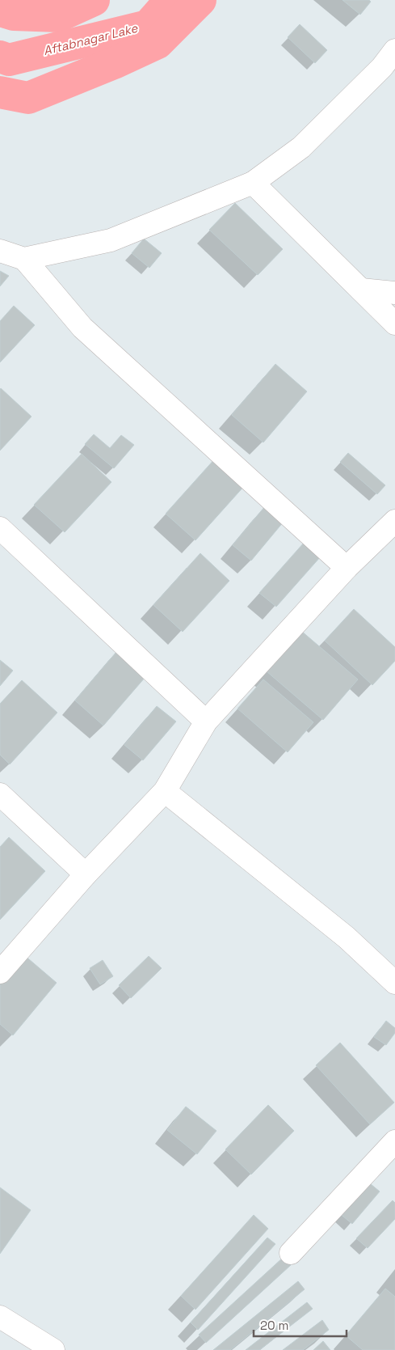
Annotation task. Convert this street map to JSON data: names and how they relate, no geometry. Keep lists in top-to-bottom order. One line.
{"water":["Aftabnagar Lake"],"scale_bar":"20 m"}
